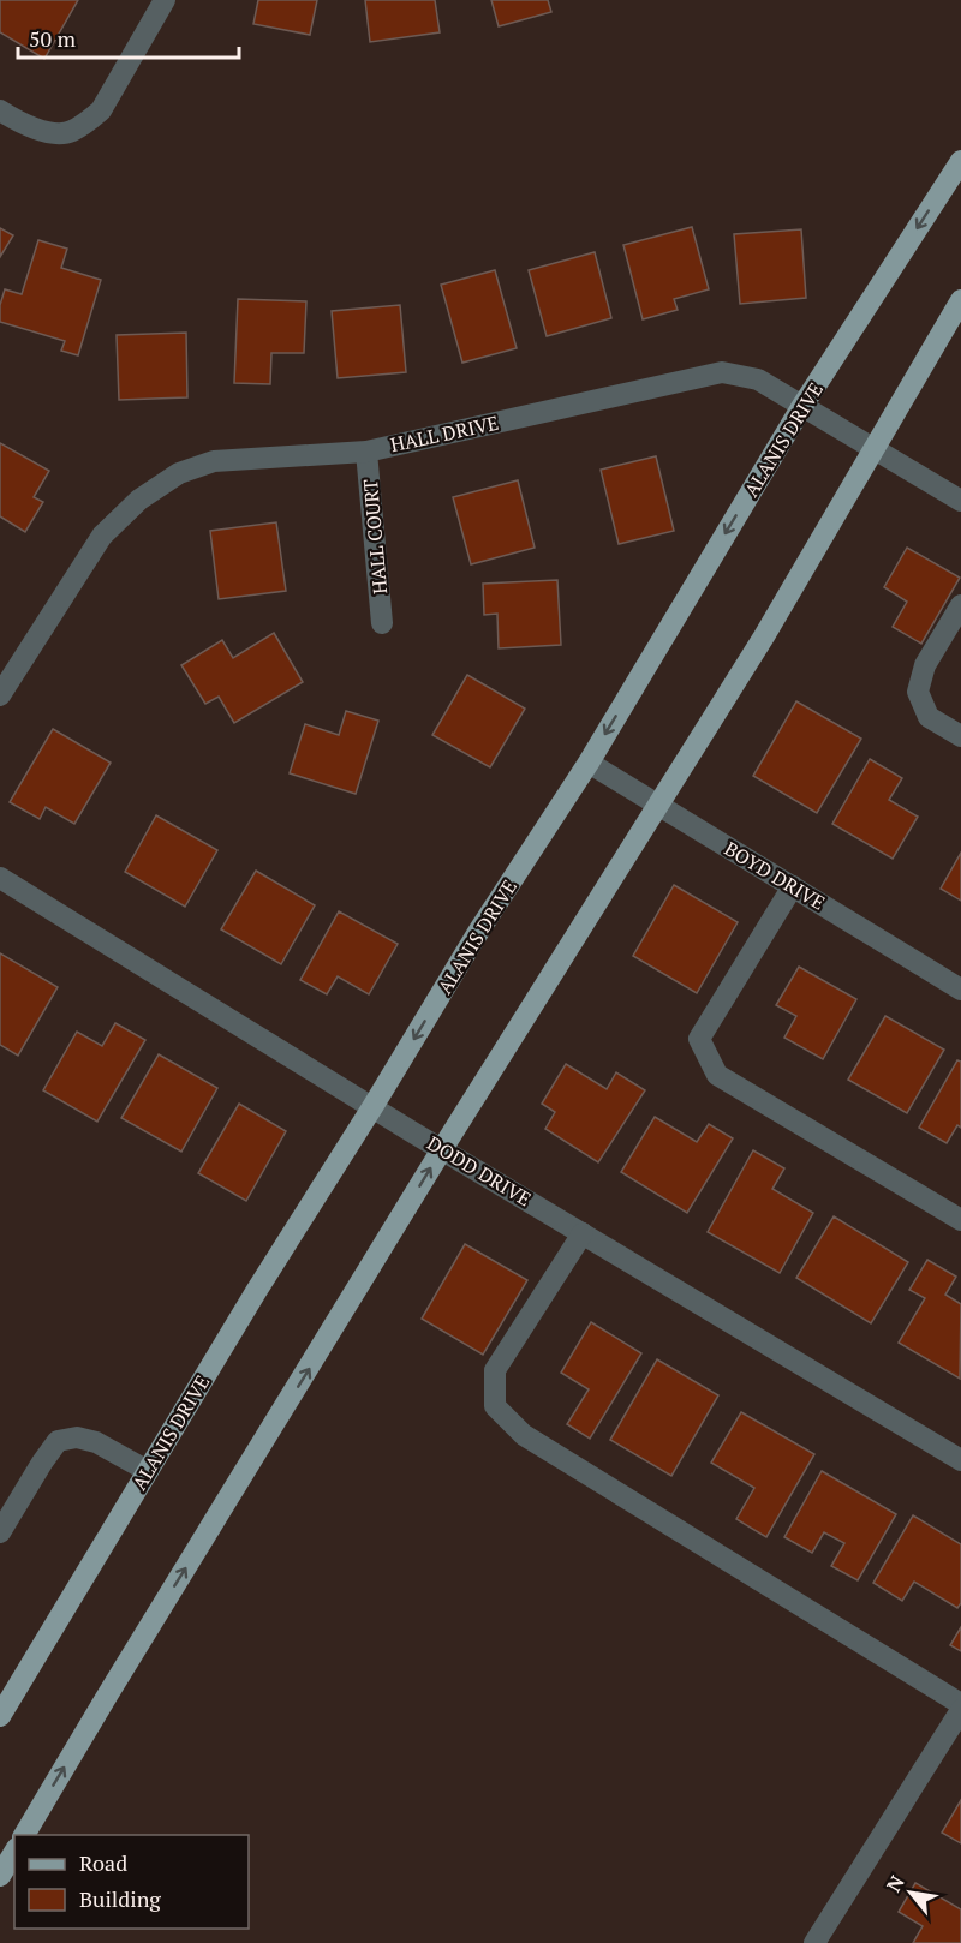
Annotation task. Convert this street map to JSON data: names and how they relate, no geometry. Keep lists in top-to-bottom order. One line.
{"streets":{"main road":["ALANIS DRIVE"],"street":["HALL DRIVE","HALL COURT","BOYD DRIVE","DODD DRIVE"]},"crossings":[["HALL DRIVE","ALANIS DRIVE"],["HALL DRIVE","HALL COURT"],["ALANIS DRIVE","BOYD DRIVE"],["ALANIS DRIVE","DODD DRIVE"]],"legend":["Road","Building"],"scale_bar":"50 m","north":"top left"}
